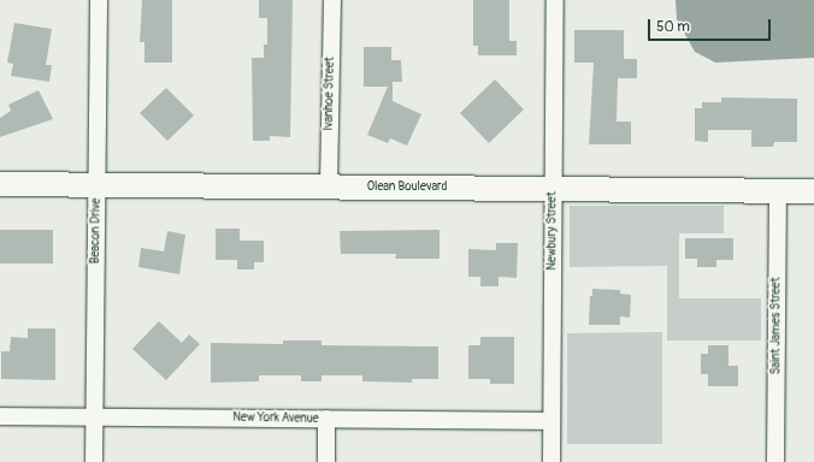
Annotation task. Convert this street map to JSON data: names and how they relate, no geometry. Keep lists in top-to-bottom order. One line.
{"streets":{"street":["Ivanhoe Street","Olean Boulevard","Beacon Drive","Newbury Street","Saint James Street","New York Avenue"]},"crossings":[["Ivanhoe Street","Olean Boulevard"],["Olean Boulevard","Beacon Drive"],["Olean Boulevard","Newbury Street"],["Olean Boulevard","Saint James Street"],["Beacon Drive","New York Avenue"],["Newbury Street","New York Avenue"]],"scale_bar":"50 m"}
